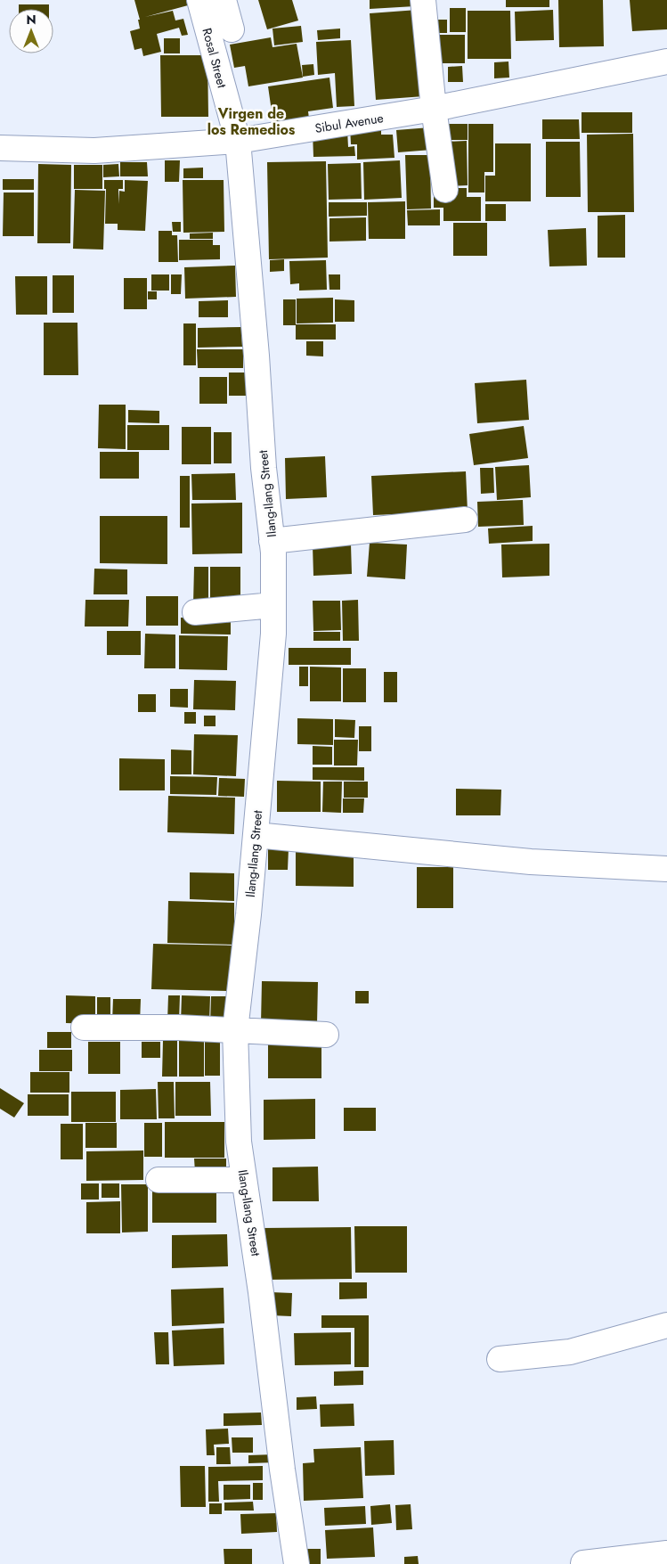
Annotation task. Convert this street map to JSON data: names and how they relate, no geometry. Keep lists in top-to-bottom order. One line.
{"streets":{"street":["Rosal Street","Sibul Avenue","Ilang-Ilang Street"]},"crossings":[["Rosal Street","Sibul Avenue"],["Rosal Street","Ilang-Ilang Street"],["Sibul Avenue","Ilang-Ilang Street"]],"districts":["Virgen de los Remedios"],"north":"top"}
